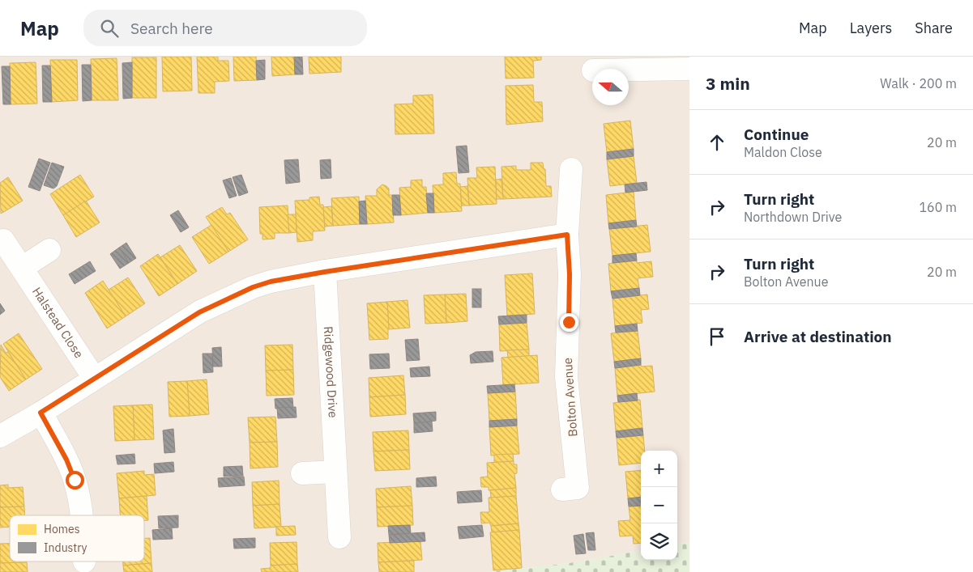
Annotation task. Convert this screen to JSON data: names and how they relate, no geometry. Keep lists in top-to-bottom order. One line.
{"streets":{"street":["Halstead Close","Ridgewood Drive","Bolton Avenue"]},"legend":["Homes","Industry"],"north":"left","page":{"header":"Map","search":"Search here","nav":["Map","Layers","Share"],"heading":["3 min","Walk · 200 m"],"list":[["Continue","Maldon Close","20 m"],["Turn right","Northdown Drive","160 m"],["Turn right","Bolton Avenue","20 m"],"Arrive at destination"],"map_buttons":["+","−"]}}
